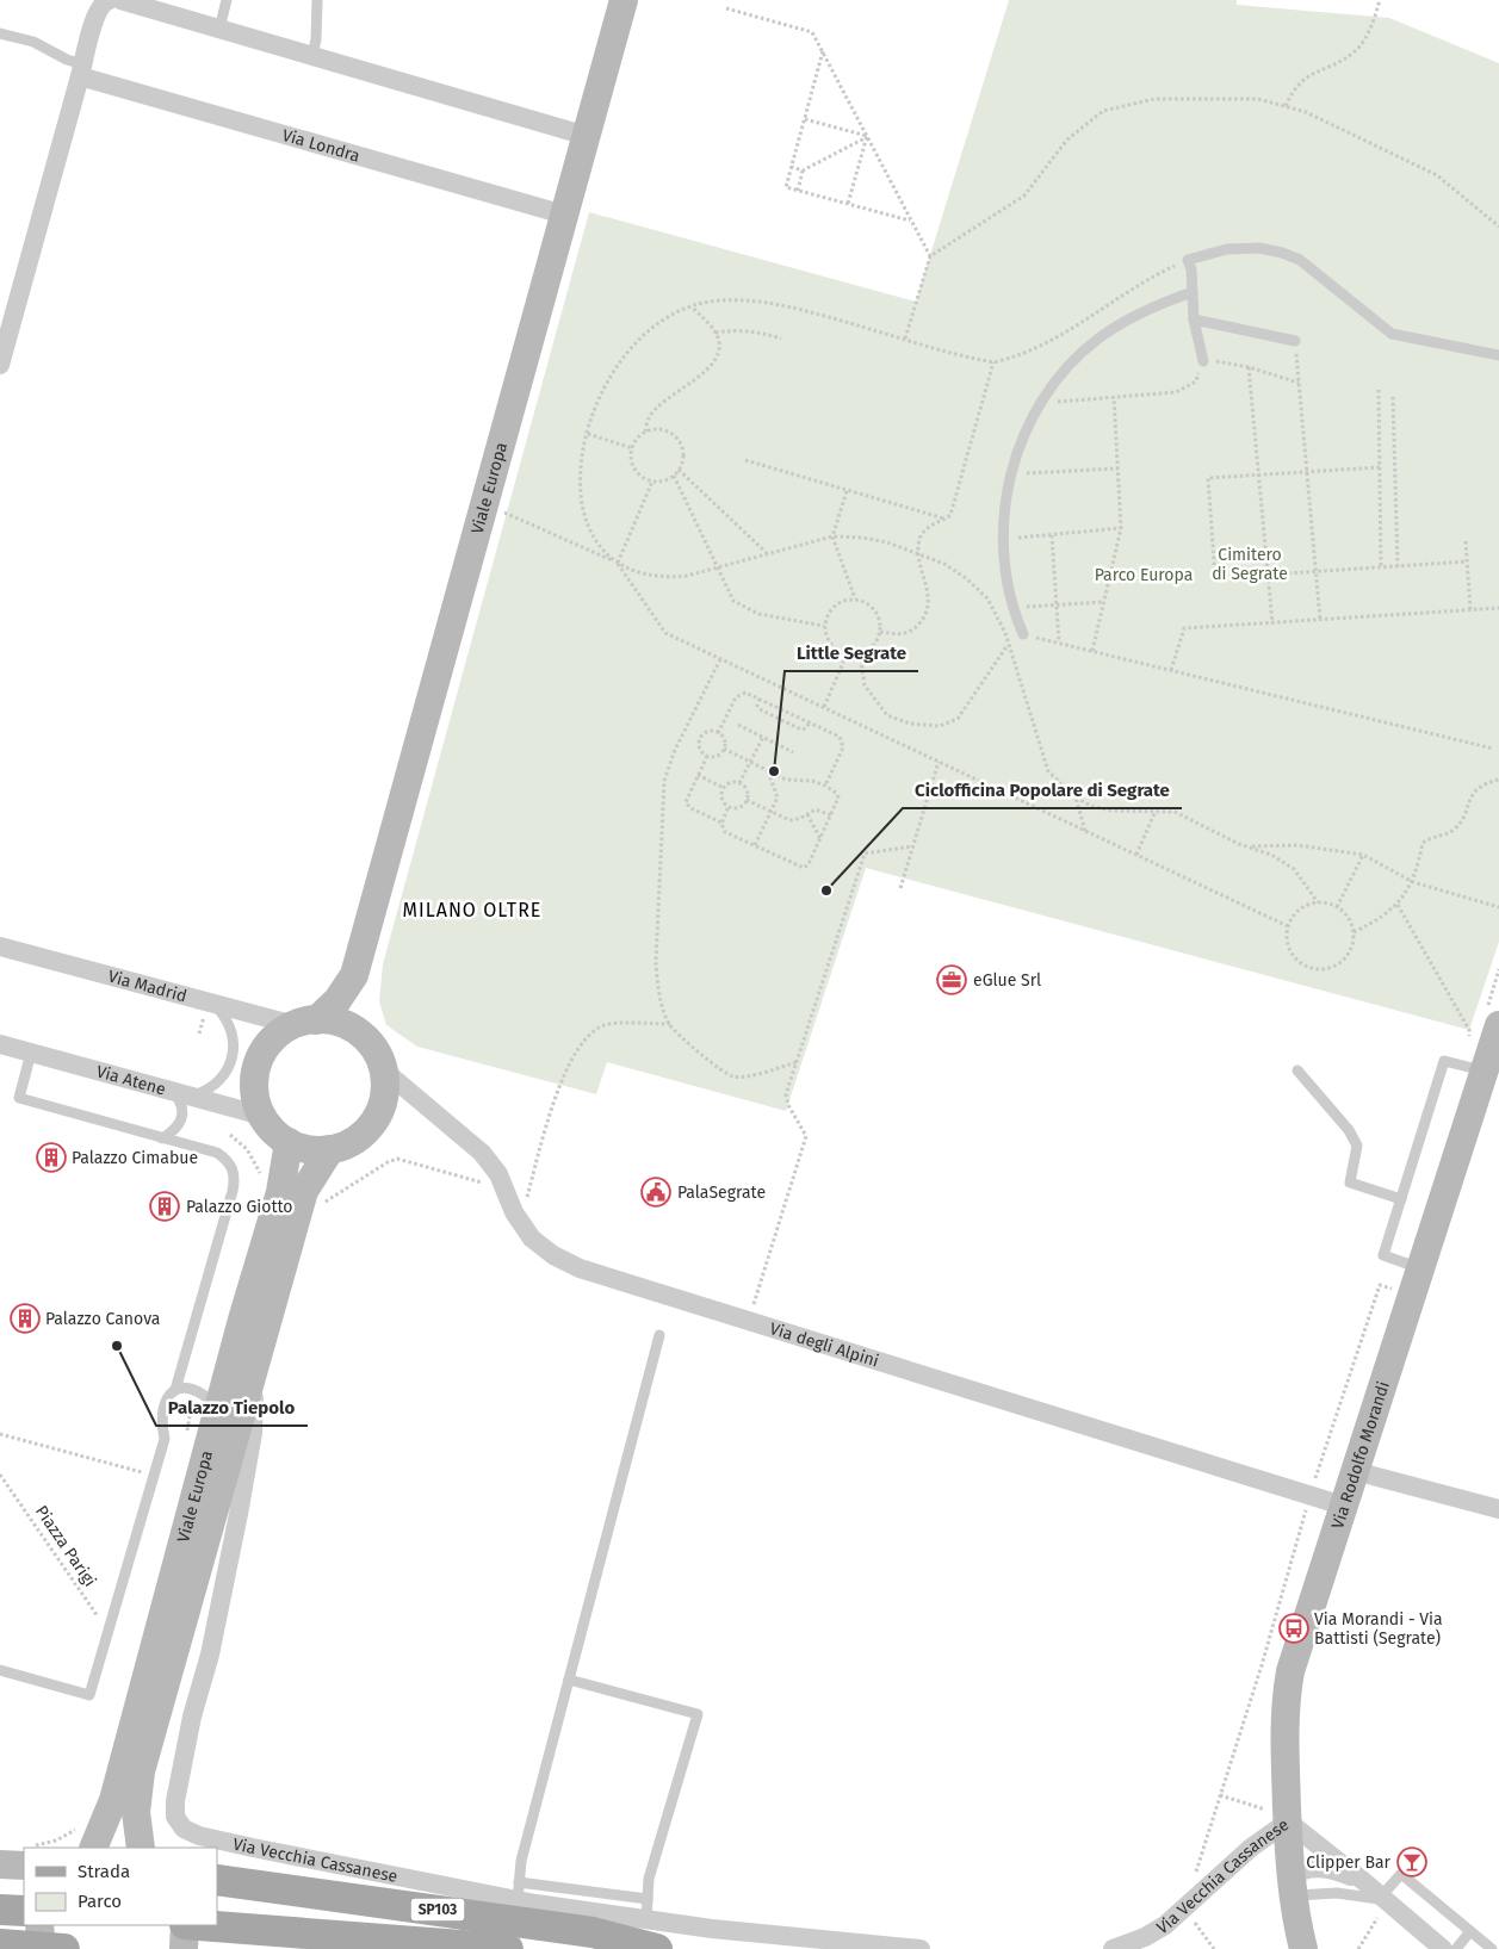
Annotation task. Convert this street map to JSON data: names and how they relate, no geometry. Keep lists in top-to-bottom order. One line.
{"streets":{"main road":["SP103"],"street":["Via Londra","Viale Europa","Via Madrid","Via Atene","Via degli Alpini","Via Rodolfo Morandi","Via Vecchia Cassanese"],"path":["Piazza Parigi"]},"crossings":[["Via Londra","Viale Europa"],["Viale Europa","Via Madrid"],["Viale Europa","Via Atene"],["Viale Europa","Via degli Alpini"],["Viale Europa","Via Vecchia Cassanese"],["Via Madrid","Via Atene"],["Via Madrid","Via degli Alpini"],["Via Atene","Via degli Alpini"],["Via degli Alpini","Via Rodolfo Morandi"],["Via Rodolfo Morandi","Via Vecchia Cassanese"]],"districts":["MILANO OLTRE"],"parks":["Cimitero di Segrate","Parco Europa"],"places":{"other":["Little Segrate","Ciclofficina Popolare di Segrate","Palazzo Tiepolo"],"office":["eGlue Srl"],"building":["Palazzo Cimabue","Palazzo Giotto","Palazzo Canova"],"public building":["PalaSegrate"],"bus stop":["Via Morandi - Via Battisti (Segrate)"],"bar":["Clipper Bar"]},"legend":["Strada","Parco"]}
